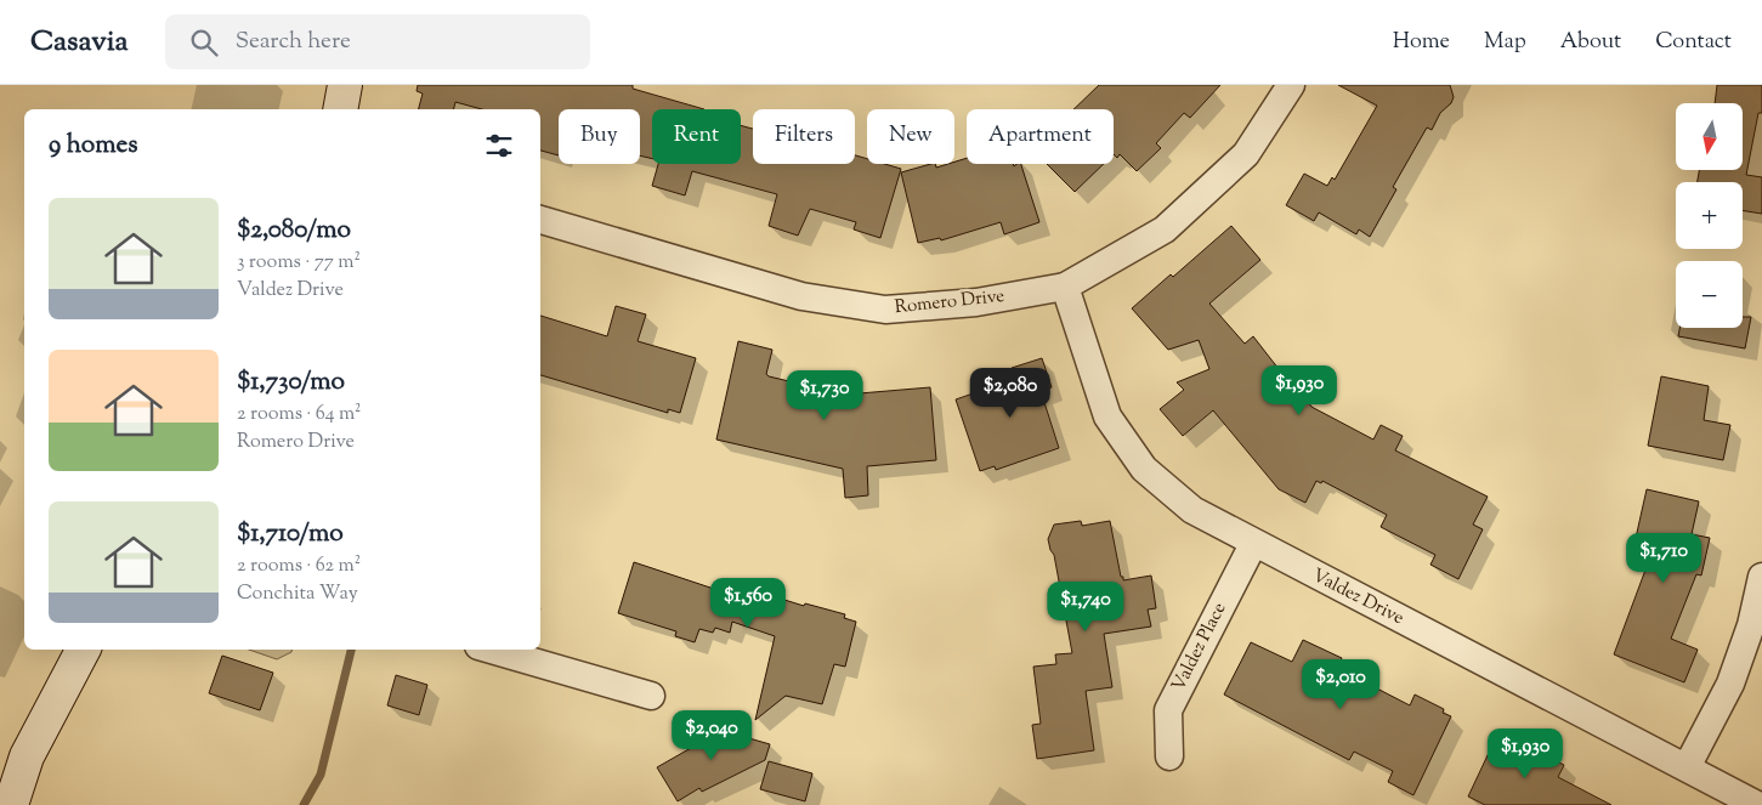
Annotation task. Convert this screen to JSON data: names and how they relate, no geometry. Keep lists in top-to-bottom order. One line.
{"streets":{"street":["Romero Drive","Valdez Drive","Valdez Place"]},"crossings":[["Romero Drive","Valdez Drive"],["Valdez Drive","Valdez Place"]],"north":"bottom","page":{"header":"Casavia","search":"Search here","nav":["Home","Map","About","Contact"],"map_buttons":["+","−"],"chip":["Buy","Rent","Filters","New","Apartment"],"heading":"9 homes","list":[{"name":"$2,080/mo","note":"3 rooms · 77 m² · Valdez Drive"},{"name":"$1,730/mo","note":"2 rooms · 64 m² · Romero Drive"},{"name":"$1,710/mo","note":"2 rooms · 62 m² · Conchita Way"}],"price":["$1,930","$2,080","$1,730","$1,710","$1,560","$1,740","$2,010","$2,040","$1,930"]}}
